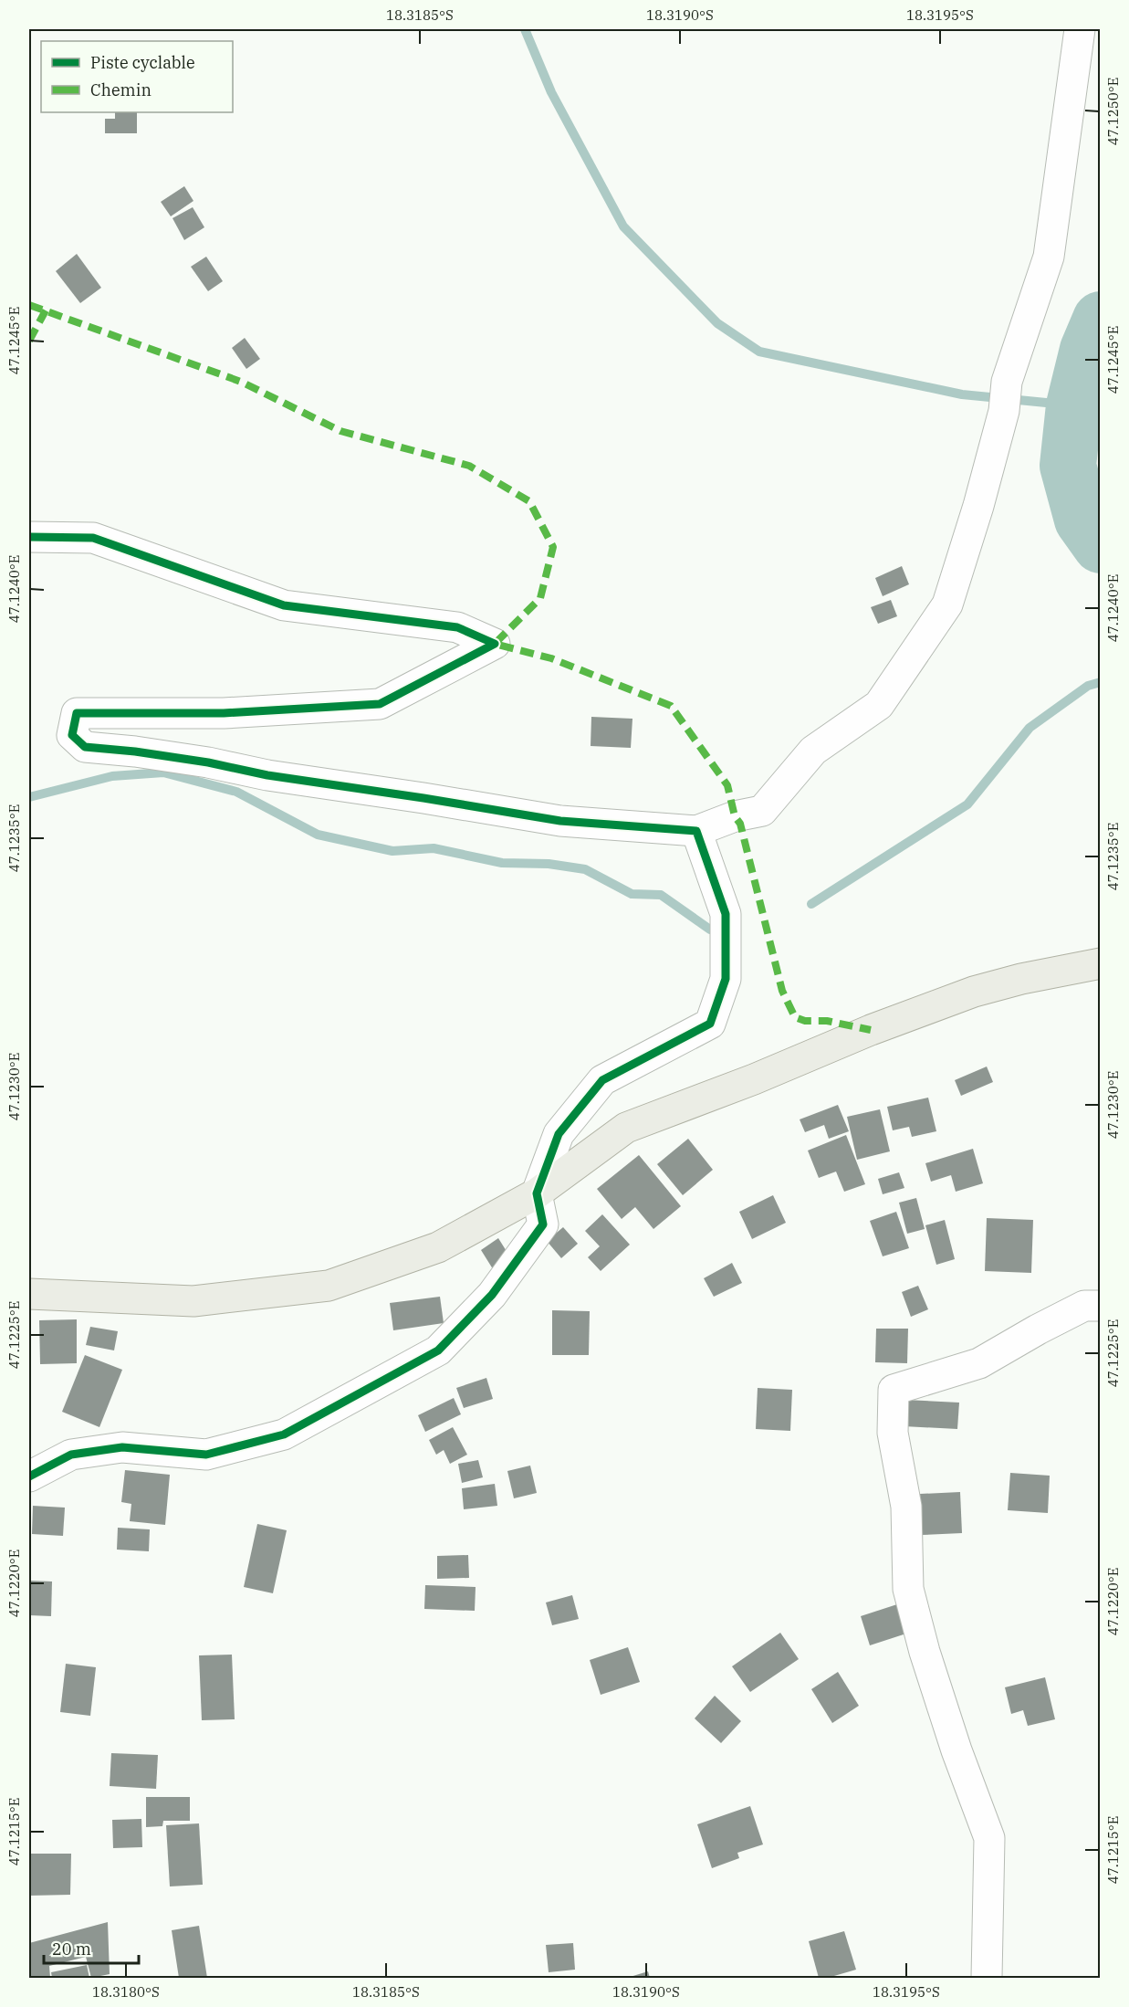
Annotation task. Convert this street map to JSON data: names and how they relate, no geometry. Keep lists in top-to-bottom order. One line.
{"legend":["Piste cyclable","Chemin"],"scale_bar":"20 m","coordinates":["18.3185°S","18.3190°S","18.3195°S","47.1250°E","47.1245°E","47.1240°E","47.1235°E","47.1230°E","47.1225°E","47.1220°E","47.1215°E","18.3180°S"]}
